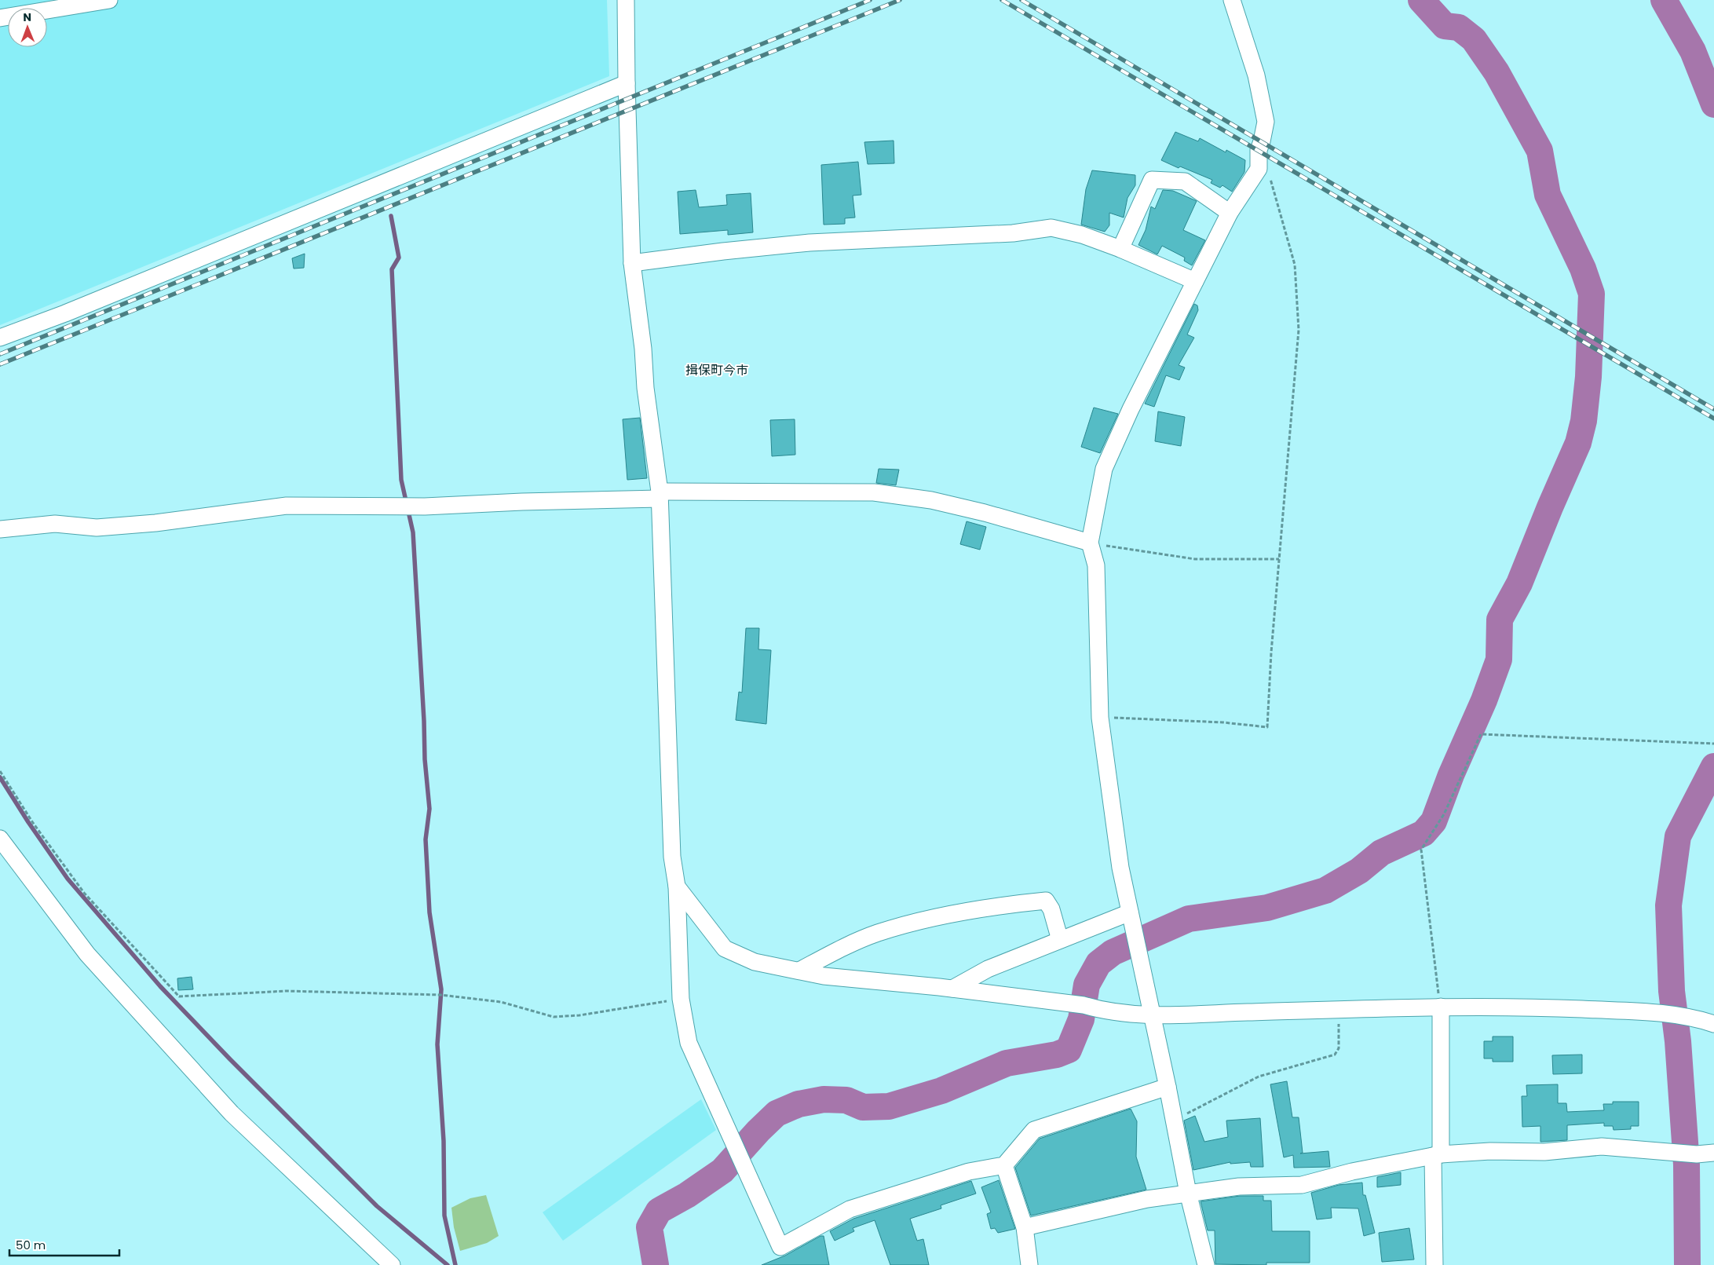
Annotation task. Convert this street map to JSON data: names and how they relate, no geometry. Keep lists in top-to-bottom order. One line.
{"districts":["揖保町今市"],"scale_bar":"50 m","north":"top"}
